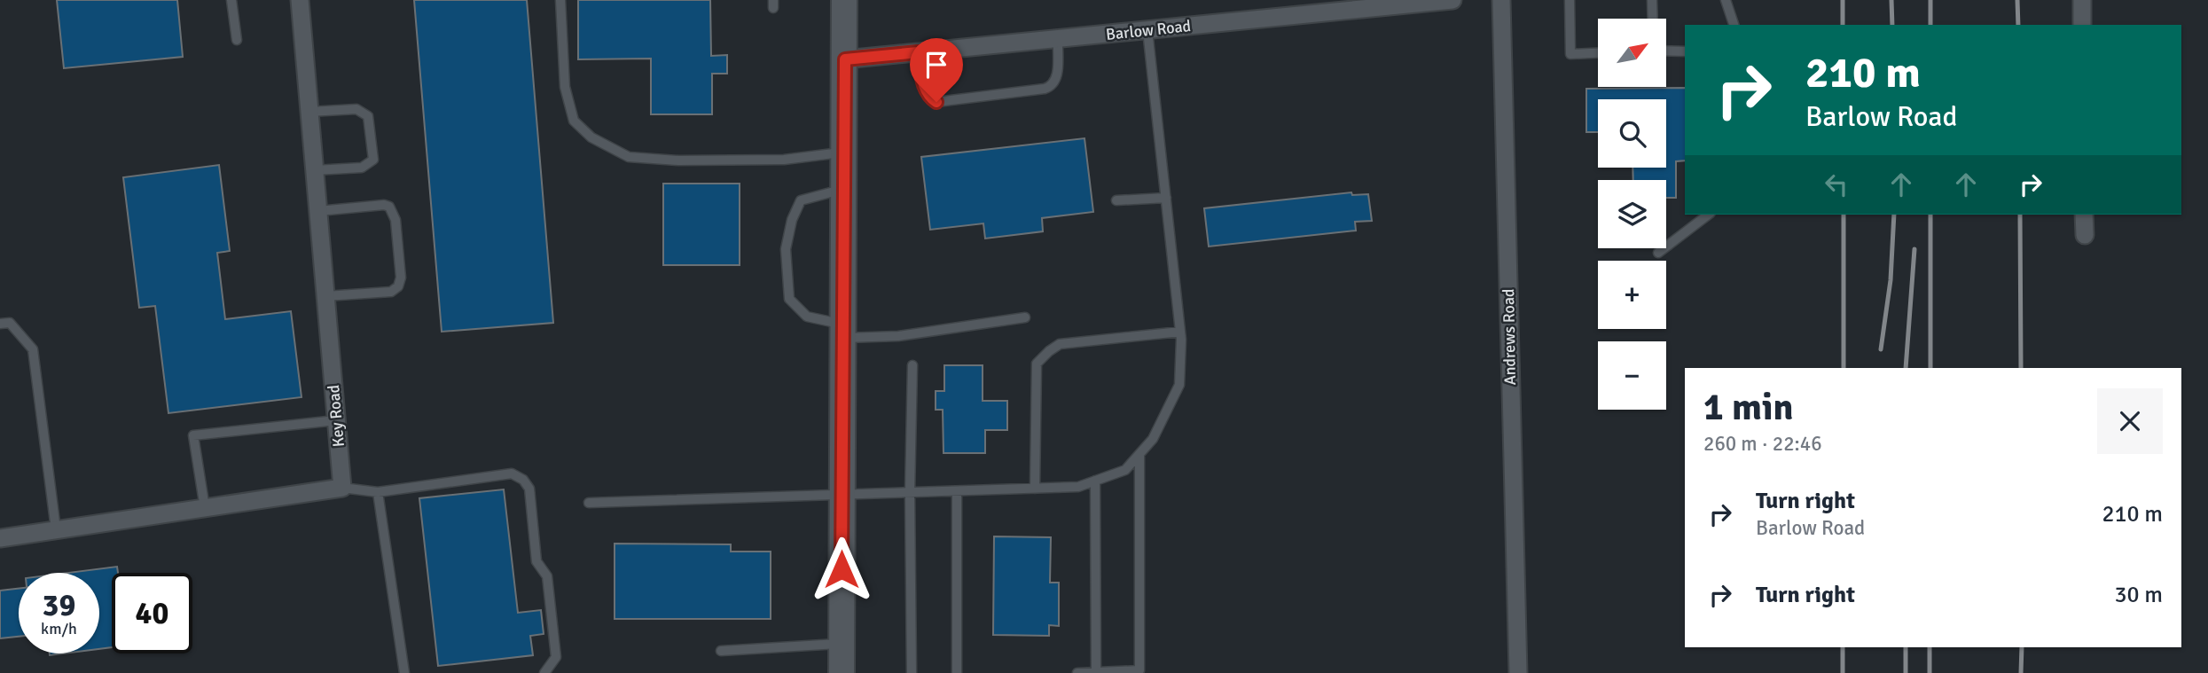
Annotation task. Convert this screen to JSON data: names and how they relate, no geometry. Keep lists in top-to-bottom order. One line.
{"streets":{"street":["Barlow Road","Andrews Road","Key Road"]},"north":"top right","page":{"map_buttons":["+","−"],"turn":["210 m","Barlow Road"],"heading":["1 min","260 m · 22:46"],"list":[{"name":"Turn right","note":"Barlow Road","value":"210 m"},{"name":"Turn right","value":"30 m"}],"speed":"39 km/h","limit":"40"}}
